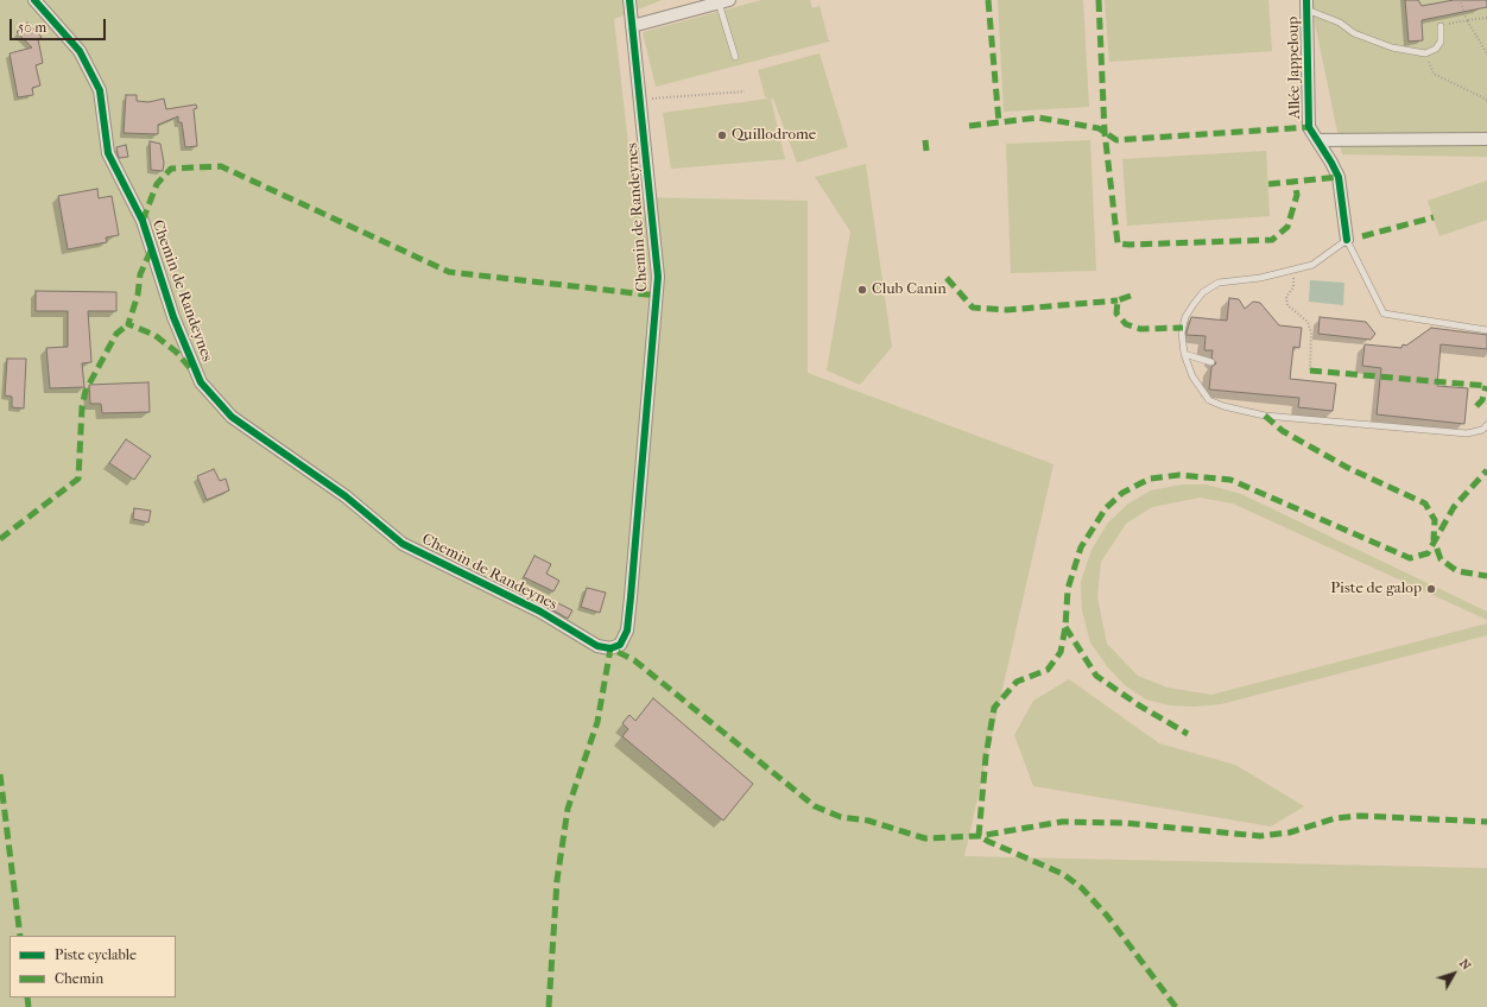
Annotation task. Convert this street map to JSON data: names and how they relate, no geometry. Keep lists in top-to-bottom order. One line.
{"streets":{"street":["Allée Jappeloup","Chemin de Randeynes"]},"places":["Quillodrome","Club Canin","Piste de galop"],"legend":["Piste cyclable","Chemin"],"scale_bar":"50 m","north":"top right"}
